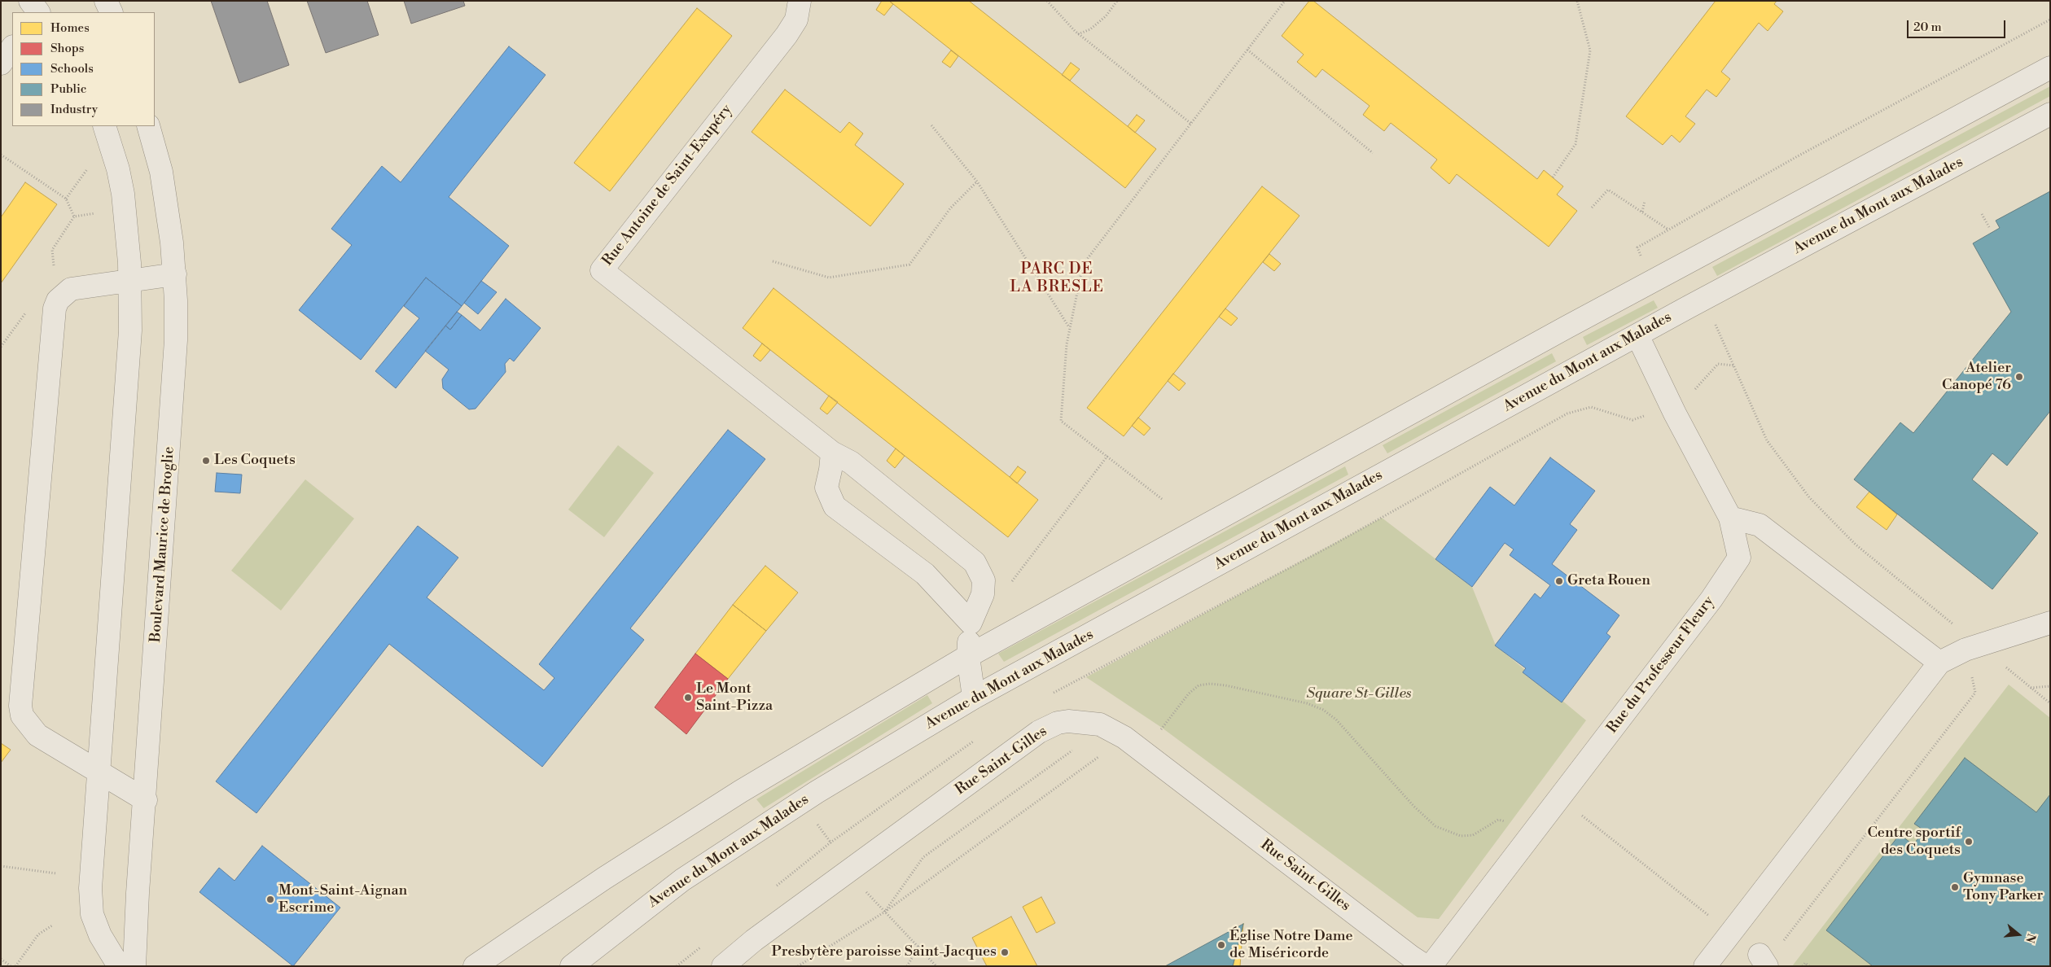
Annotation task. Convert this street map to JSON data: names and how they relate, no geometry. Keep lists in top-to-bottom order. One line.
{"streets":{"street":["Rue Antoine de Saint-Exupéry","Avenue du Mont aux Malades","Boulevard Maurice de Broglie","Rue du Professeur Fleury","Rue Saint-Gilles"]},"crossings":[["Rue Antoine de Saint-Exupéry","Avenue du Mont aux Malades"],["Avenue du Mont aux Malades","Rue du Professeur Fleury"]],"districts":["PARC DE LA BRESLE"],"parks":["Square St-Gilles"],"places":["Atelier Canopé 76","Les Coquets","Greta Rouen","Le Mont Saint-Pizza","Centre sportif des Coquets","Gymnase Tony Parker","Mont-Saint-Aignan Escrime","Église Notre Dame de Miséricorde","Presbytère paroisse Saint-Jacques"],"legend":["Homes","Shops","Schools","Public","Industry"],"scale_bar":"20 m","north":"right"}
